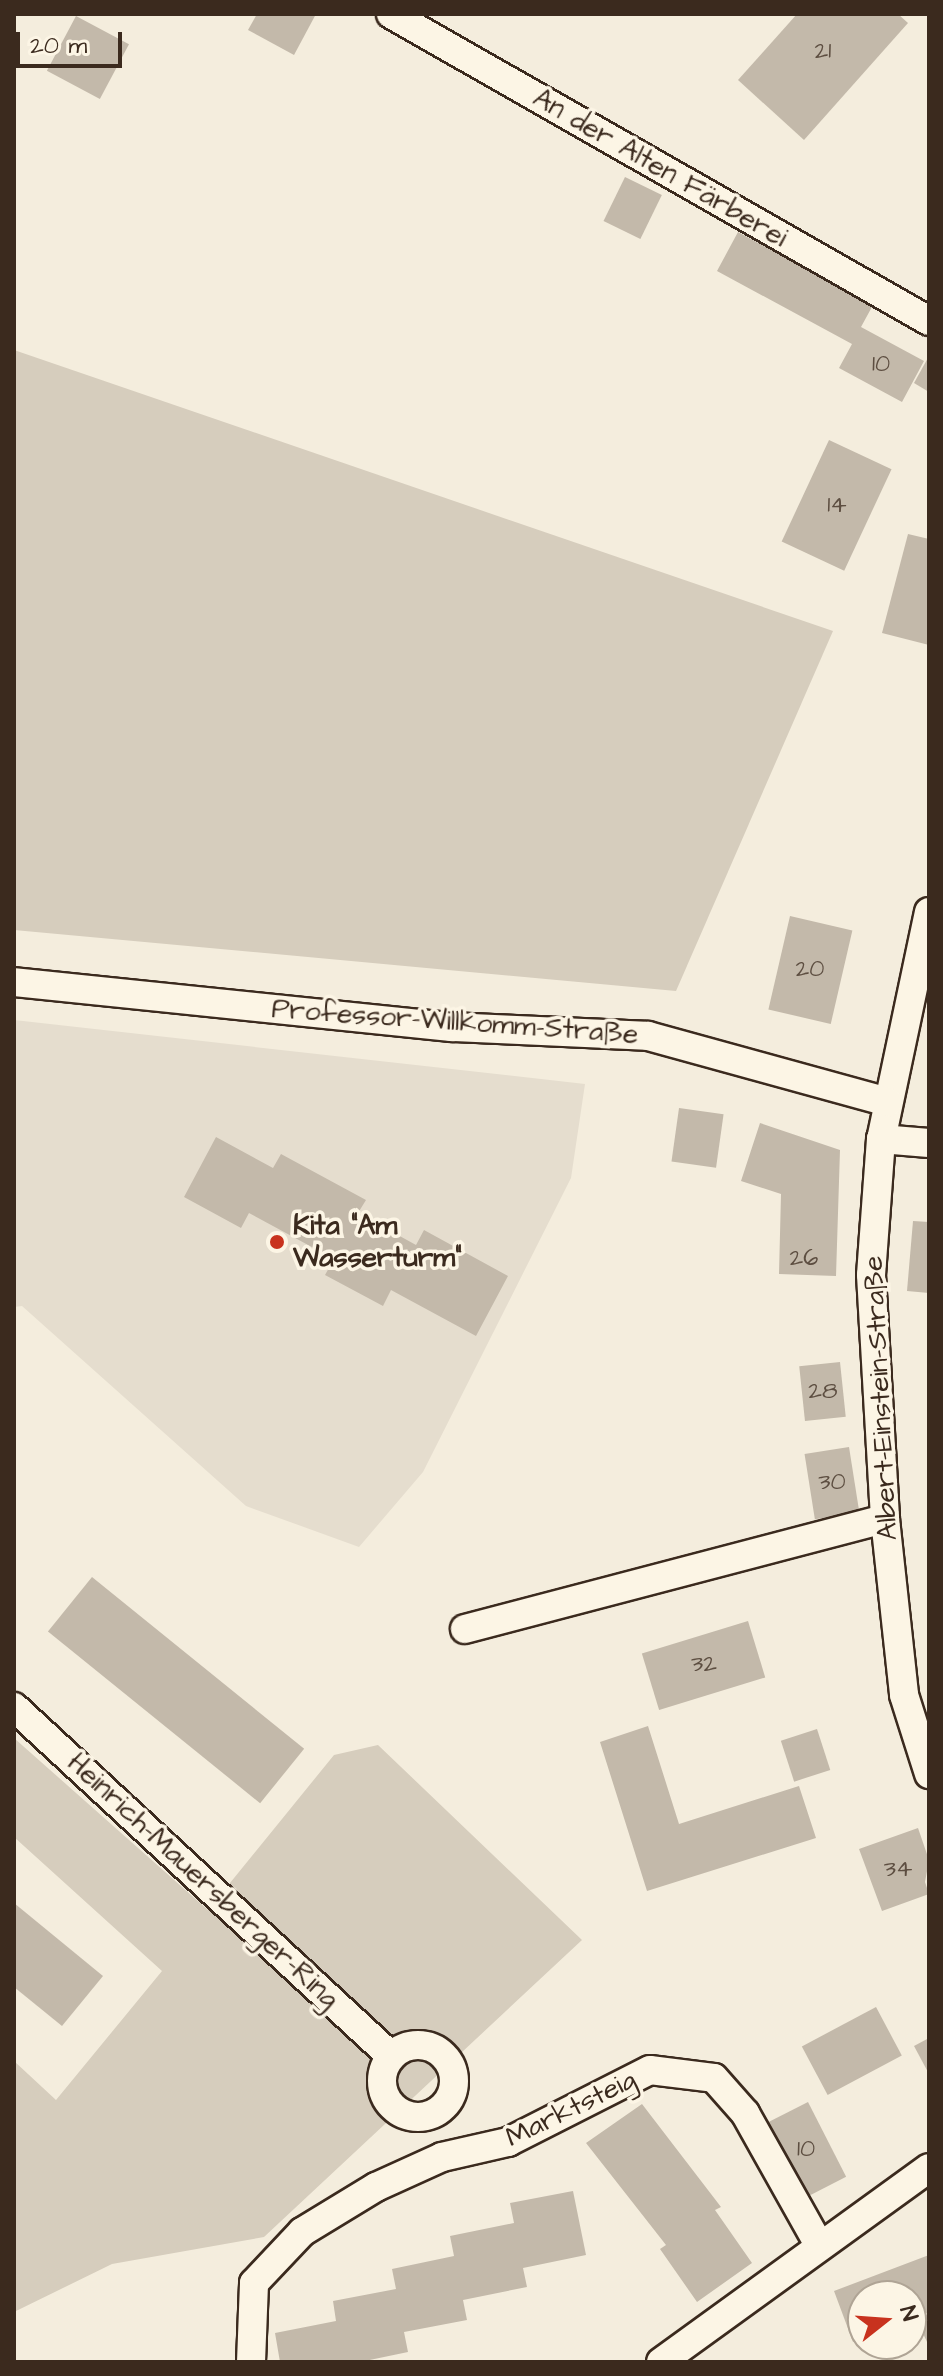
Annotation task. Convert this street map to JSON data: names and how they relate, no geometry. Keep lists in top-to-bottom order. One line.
{"streets":{"street":["An der Alten Färberei","Professor-Willkomm-Straße","Albert-Einstein-Straße","Heinrich-Mauersberger-Ring","Marktsteig"]},"crossings":[["Professor-Willkomm-Straße","Albert-Einstein-Straße"]],"places":["Kita \"Am Wasserturm\""],"house_numbers":["21","10","14","20","26","28","30","32","34","10"],"scale_bar":"20 m","north":"right"}
